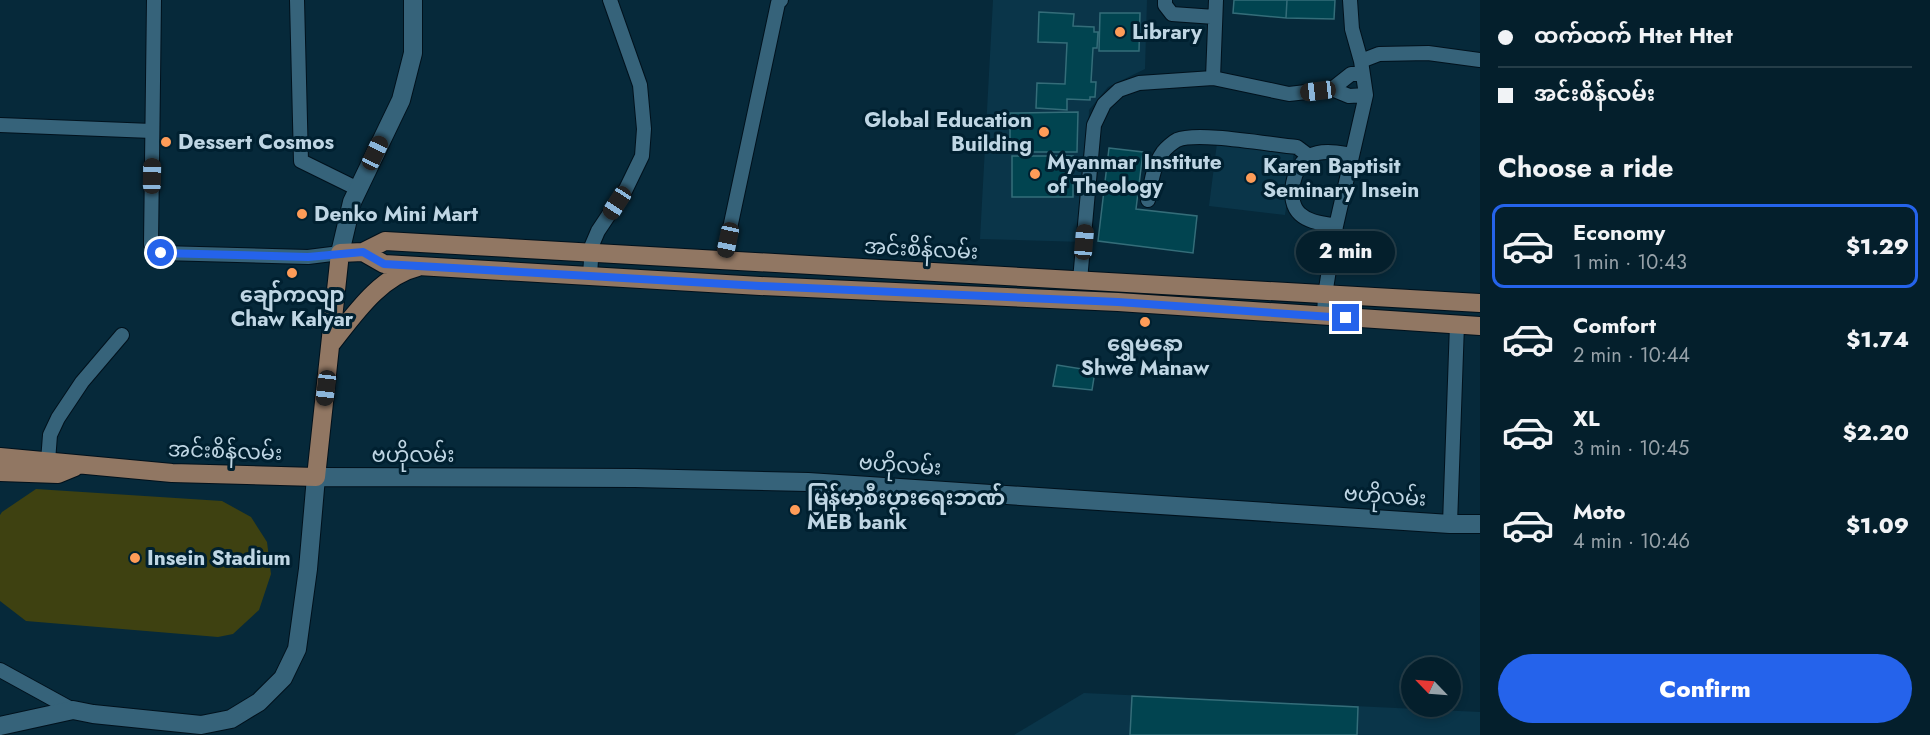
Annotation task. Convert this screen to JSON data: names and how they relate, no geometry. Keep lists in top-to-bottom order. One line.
{"streets":{"main road":["အင်းစိန်လမ်း","ဗဟိုလမ်း"]},"crossings":[["အင်းစိန်လမ်း","ဗဟိုလမ်း"]],"places":["Library","Global Education Building","Dessert Cosmos","Myanmar Institute of Theology","Karen Baptisit Seminary Insein","Denko Mini Mart","ချော်ကလျာ Chaw Kalyar","ရွှေမနော Shwe Manaw","မြန်မာ့စီးပွားရေးဘဏ် MEB bank","Insein Stadium"],"north":"top left","page":{"banner":["ထက်ထက် Htet Htet","အင်းစိန်လမ်း"],"heading":"Choose a ride","list":[{"name":"Economy","note":"1 min · 10:43","value":"$1.29"},{"name":"Comfort","note":"2 min · 10:44","value":"$1.74"},{"name":"XL","note":"3 min · 10:45","value":"$2.20"},{"name":"Moto","note":"4 min · 10:46","value":"$1.09"}],"bubble":"2 min","buttons":"Confirm"}}
